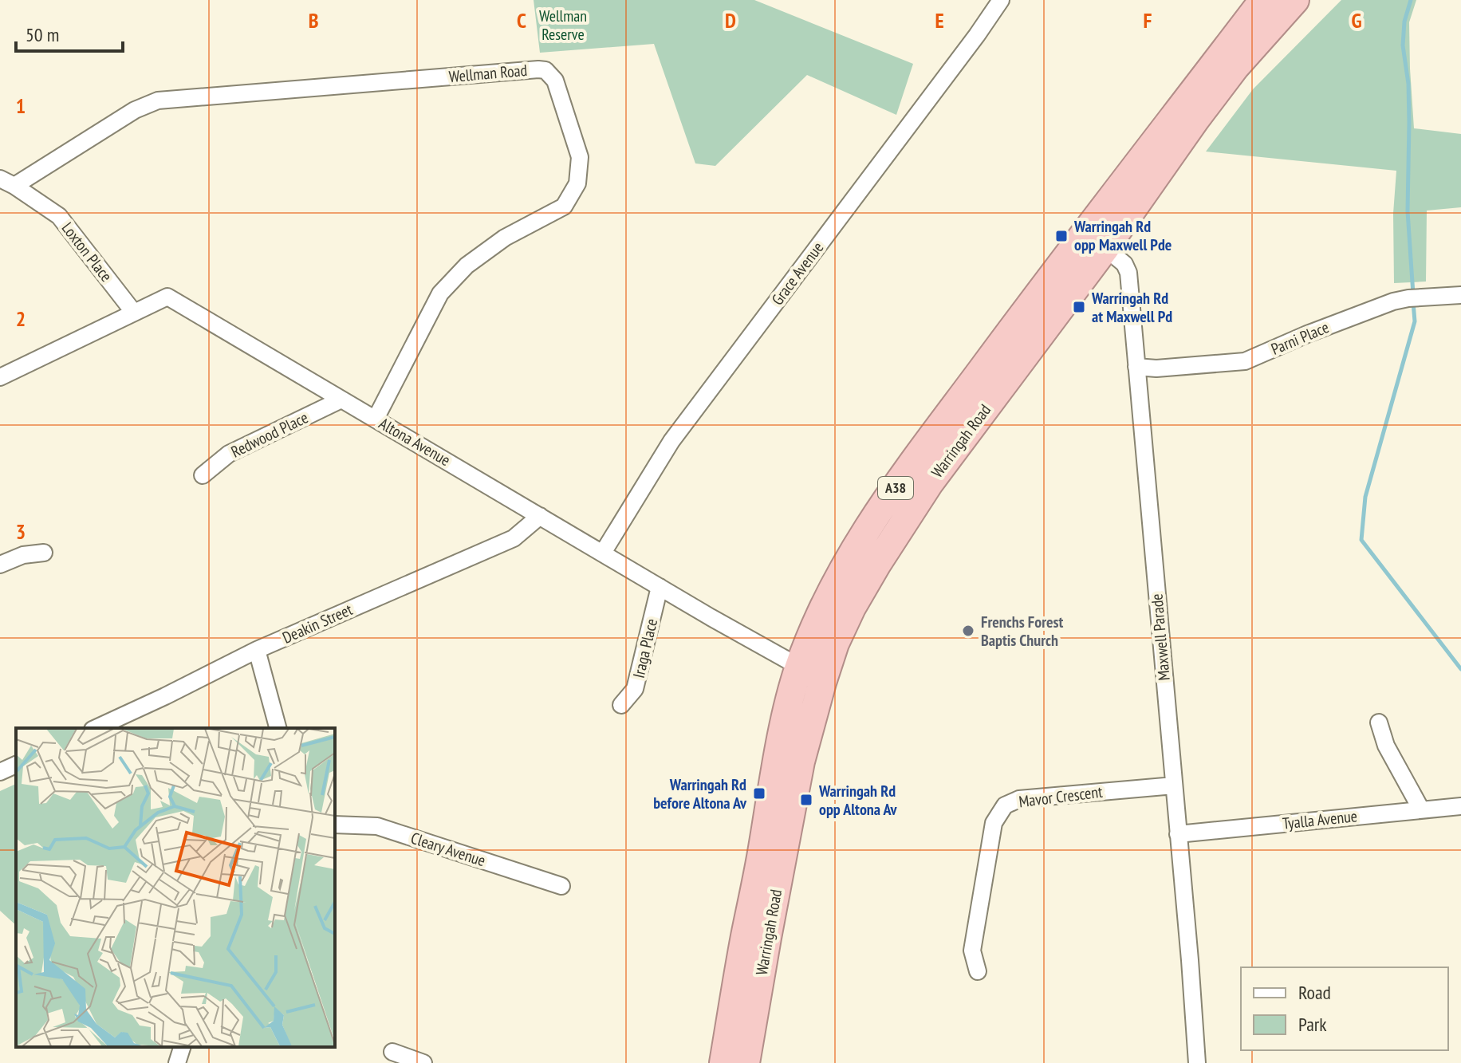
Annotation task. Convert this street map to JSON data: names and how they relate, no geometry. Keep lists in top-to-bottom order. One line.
{"streets":{"highway":["Warringah Road","Altona Avenue","A38"],"street":["Wellman Road","Loxton Place","Grace Avenue","Parni Place","Redwood Place","Deakin Street","Maxwell Parade","Iraga Place","Mavor Crescent","Tyalla Avenue","Cleary Avenue"]},"crossings":[["Wellman Road","Loxton Place"],["Wellman Road","Altona Avenue"],["Loxton Place","Altona Avenue"],["Grace Avenue","Altona Avenue"],["Parni Place","Maxwell Parade"],["Redwood Place","Altona Avenue"],["Warringah Road","Altona Avenue"],["Warringah Road","Maxwell Parade"],["Altona Avenue","Deakin Street"],["Altona Avenue","Iraga Place"],["Maxwell Parade","Mavor Crescent"],["Maxwell Parade","Tyalla Avenue"]],"parks":["Wellman Reserve"],"places":{"transit":["Warringah Rd opp Maxwell Pde","Warringah Rd at Maxwell Pd","Warringah Rd before Altona Av","Warringah Rd opp Altona Av"],"other":["Frenchs Forest Baptis Church"]},"legend":["Road","Park"],"scale_bar":"50 m","grid":{"columns":["B","C","D","E","F","G"],"rows":["1","2","3"]}}
